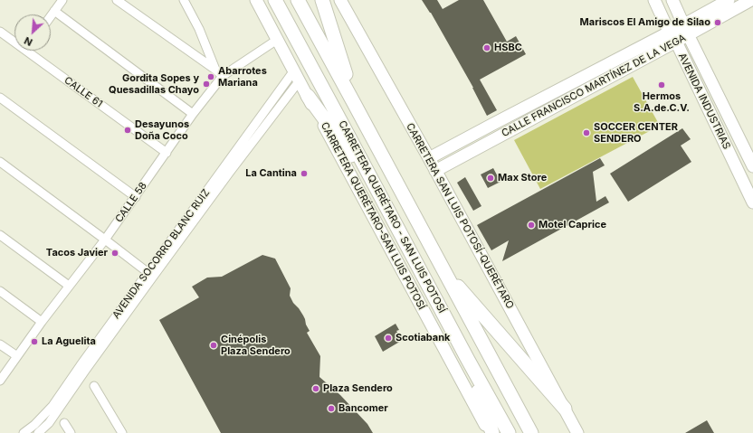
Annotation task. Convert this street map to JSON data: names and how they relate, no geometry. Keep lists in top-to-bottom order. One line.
{"streets":{"highway":["CARRETERA QUERÉTARO - SAN LUIS POTOSÍ"],"main road":["CALLE FRANCISCO MARTÍNEZ DE LA VEGA","AVENIDA INDUSTRIAS","CARRETERA QUERÉTARO-SAN LUIS POTOSÍ","CARRETERA SAN LUIS POTOSÍ-QUERÉTARO"],"street":["CALLE 61","CALLE 58","AVENIDA SOCORRO BLANC RUIZ"]},"crossings":[["CALLE FRANCISCO MARTÍNEZ DE LA VEGA","AVENIDA INDUSTRIAS"],["CALLE FRANCISCO MARTÍNEZ DE LA VEGA","CARRETERA SAN LUIS POTOSÍ-QUERÉTARO"],["CALLE 61","CALLE 58"],["CALLE 58","CARRETERA QUERÉTARO-SAN LUIS POTOSÍ"],["CARRETERA QUERÉTARO-SAN LUIS POTOSÍ","AVENIDA SOCORRO BLANC RUIZ"]],"places":["Mariscos El Amigo de Silao","HSBC","Abarrotes Mariana","Gordita Sopes y Quesadillas Chayo","Hermos S.A.de.C.V.","Desayunos Doña Coco","SOCCER CENTER SENDERO","La Cantina","Max Store","Motel Caprice","Tacos Javier","Scotiabank","La Aguelita","Cinépolis Plaza Sendero","Plaza Sendero","Bancomer"],"north":"bottom left"}
